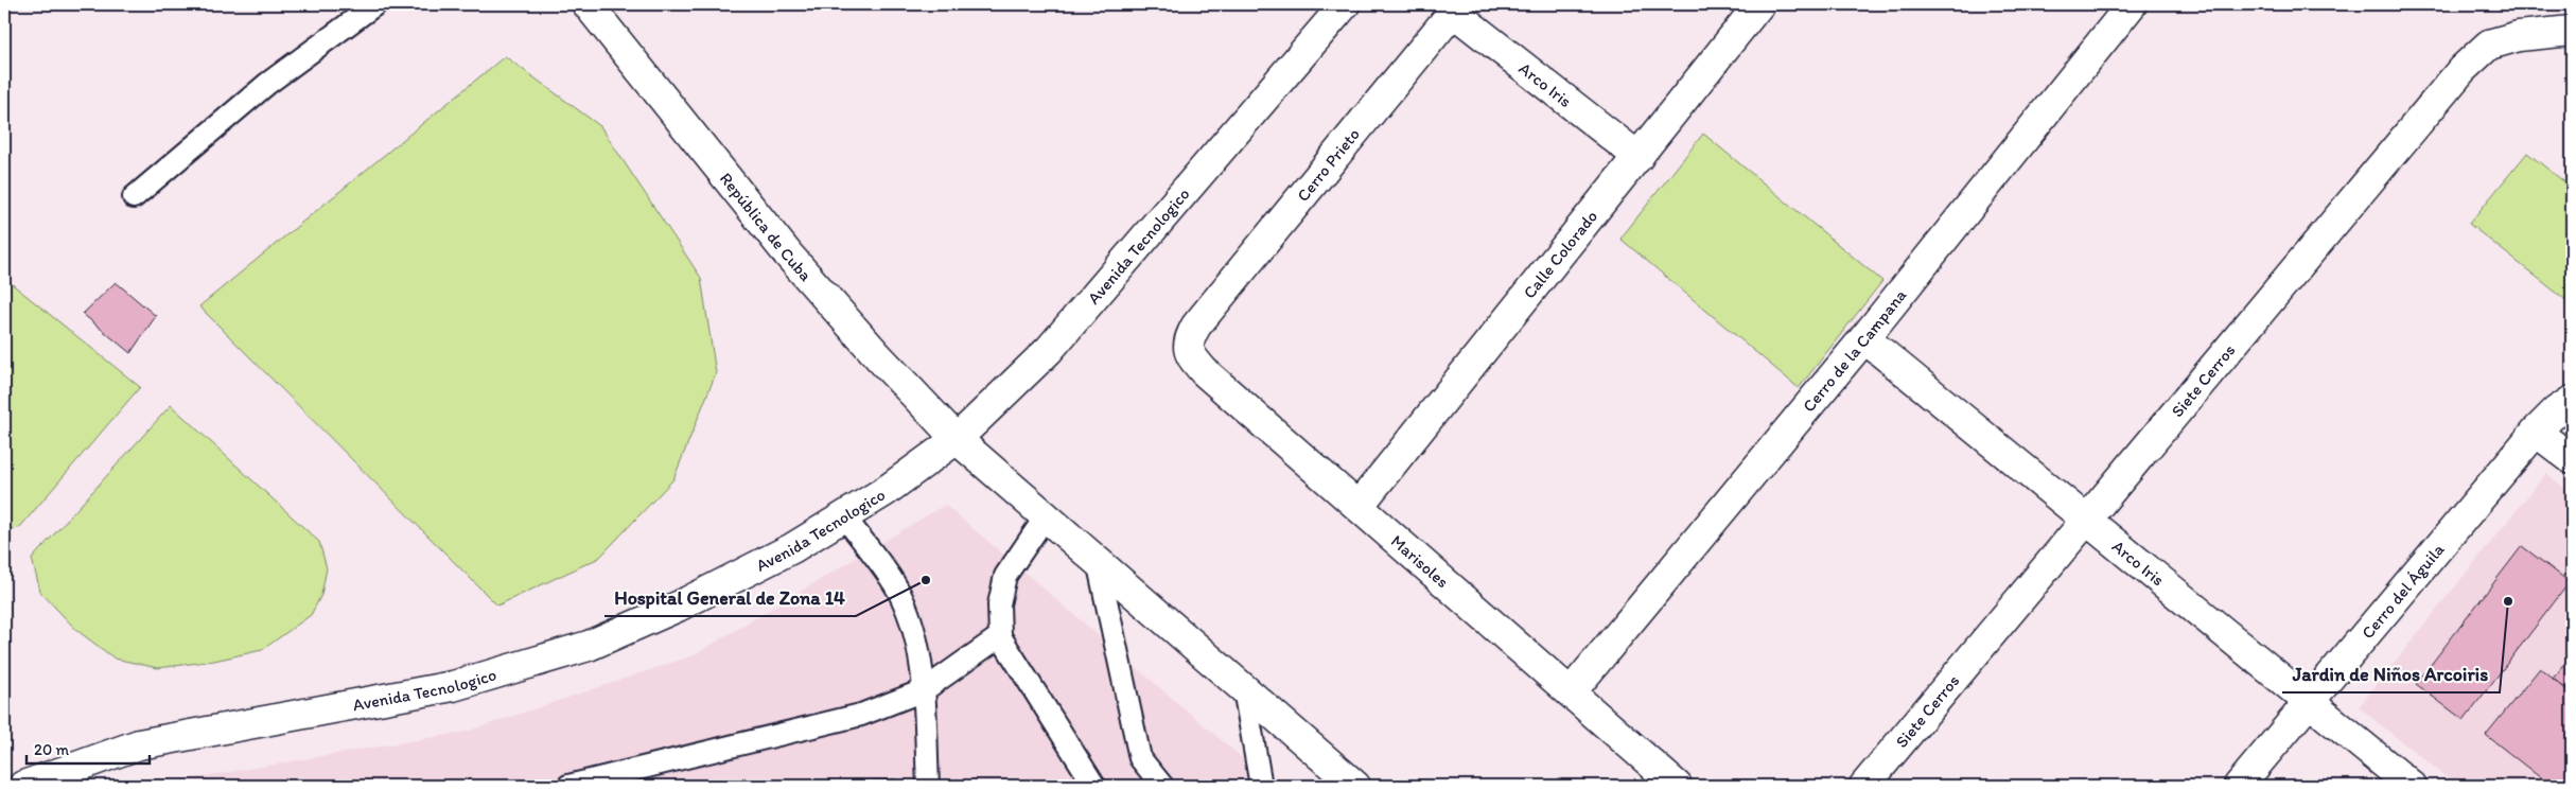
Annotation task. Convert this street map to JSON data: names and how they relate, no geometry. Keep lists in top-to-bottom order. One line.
{"streets":{"street":["Arco Iris","Cerro Prieto","República de Cuba","Avenida Tecnologico","Calle Colorado","Cerro de la Campana","Siete Cerros","Marisoles","Cerro del Águila"]},"crossings":[["Arco Iris","Cerro Prieto"],["Arco Iris","Calle Colorado"],["Arco Iris","Cerro de la Campana"],["Arco Iris","Siete Cerros"],["Arco Iris","Cerro del Águila"],["Cerro Prieto","Marisoles"],["República de Cuba","Avenida Tecnologico"],["Calle Colorado","Marisoles"],["Cerro de la Campana","Marisoles"]],"places":["Hospital General de Zona 14","Jardin de Niños Arcoiris"],"scale_bar":"20 m"}
